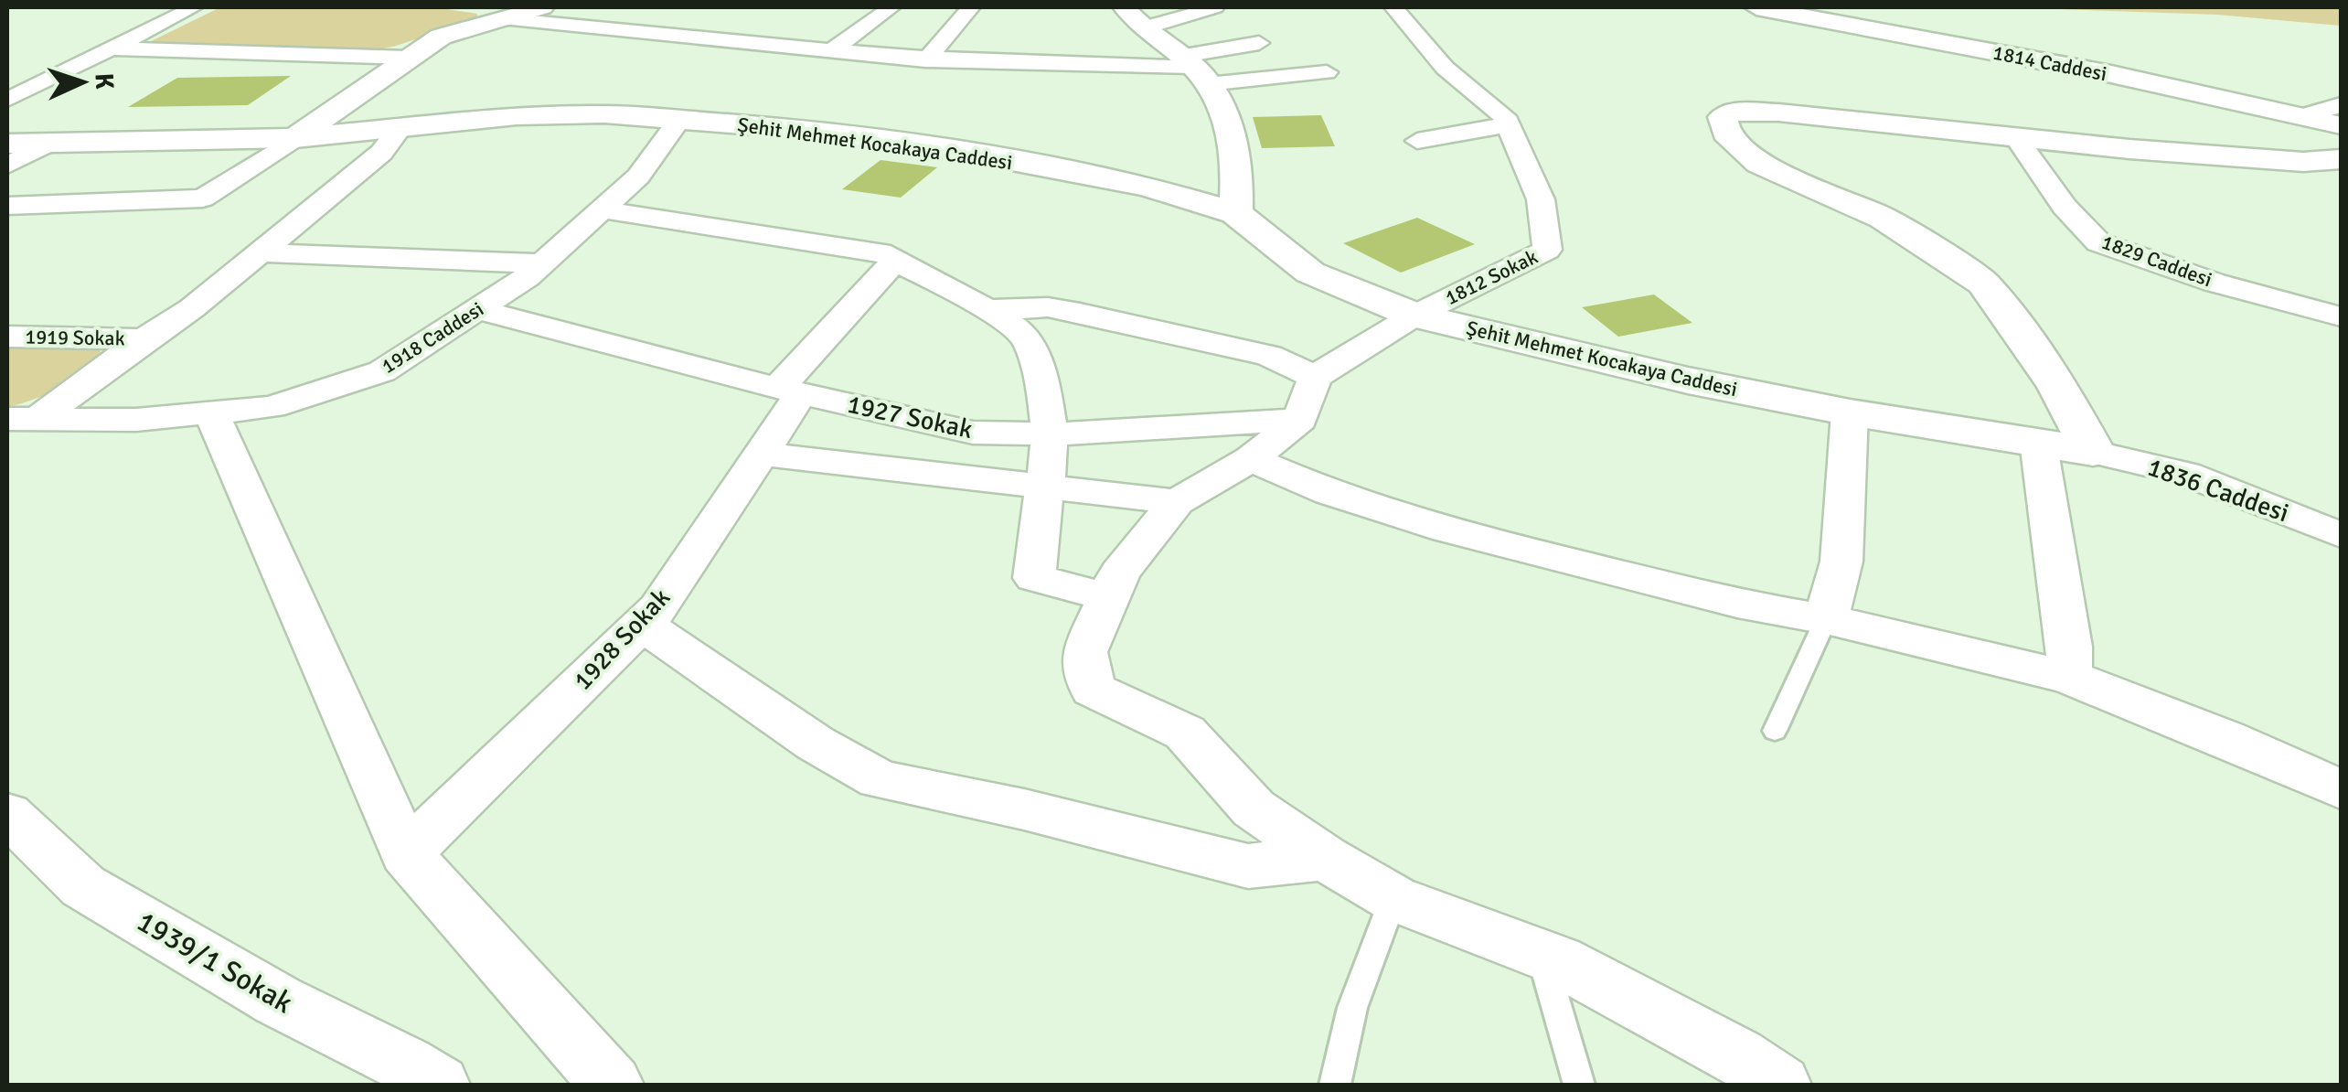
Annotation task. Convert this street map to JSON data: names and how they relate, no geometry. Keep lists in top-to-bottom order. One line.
{"streets":{"street":["1814 Caddesi","Şehit Mehmet Kocakaya Caddesi","1829 Caddesi","1812 Sokak","1919 Sokak","1918 Caddesi","1927 Sokak","1836 Caddesi","1928 Sokak","1939/1 Sokak"]},"crossings":[["Şehit Mehmet Kocakaya Caddesi","1812 Sokak"],["Şehit Mehmet Kocakaya Caddesi","1918 Caddesi"],["Şehit Mehmet Kocakaya Caddesi","1927 Sokak"],["Şehit Mehmet Kocakaya Caddesi","1836 Caddesi"],["1812 Sokak","1927 Sokak"],["1918 Caddesi","1927 Sokak"],["1927 Sokak","1928 Sokak"]],"north":"right"}
